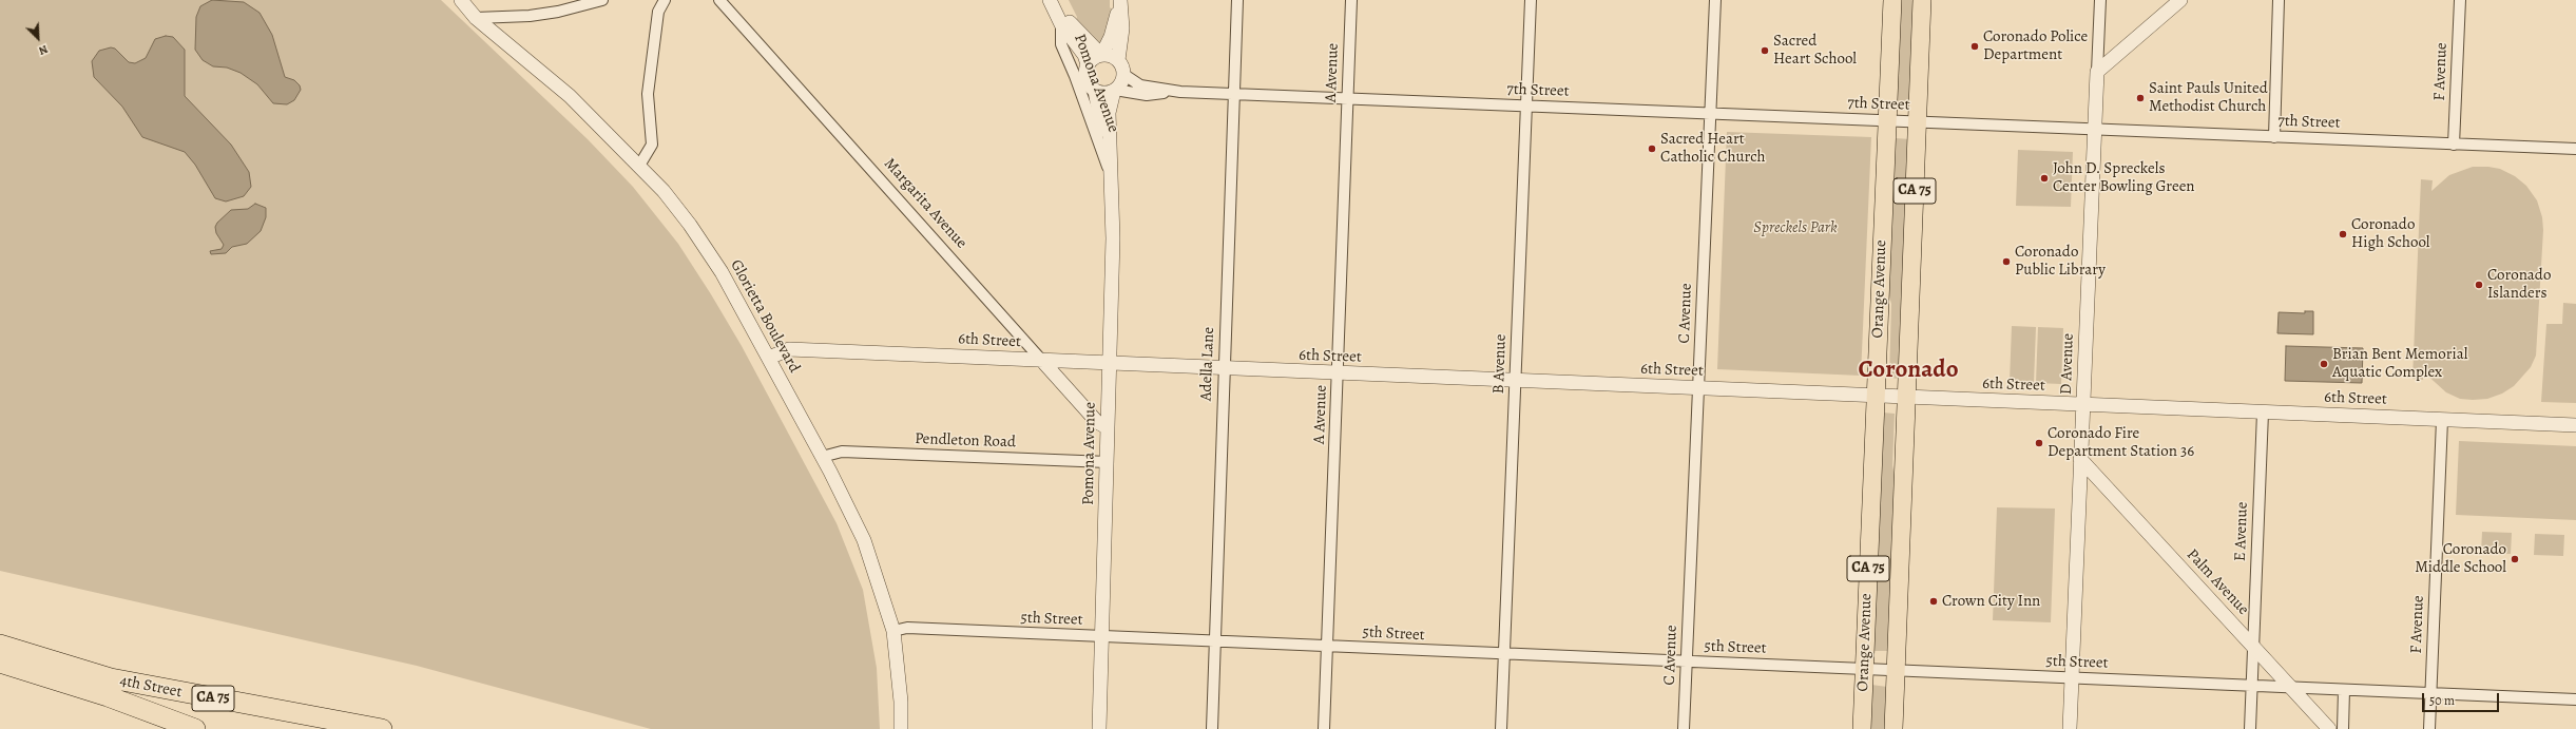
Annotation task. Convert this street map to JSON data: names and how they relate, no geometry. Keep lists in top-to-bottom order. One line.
{"streets":{"highway":["CA 75","Orange Avenue","4th Street"],"street":["F Avenue","A Avenue","Pomona Avenue","7th Street","Margarita Avenue","C Avenue","Glorietta Boulevard","6th Street","Adella Lane","B Avenue","D Avenue","Pendleton Road","E Avenue","Palm Avenue","5th Street"]},"crossings":[["F Avenue","7th Street"],["F Avenue","6th Street"],["F Avenue","5th Street"],["A Avenue","7th Street"],["A Avenue","6th Street"],["A Avenue","5th Street"],["Pomona Avenue","7th Street"],["Pomona Avenue","Margarita Avenue"],["Pomona Avenue","6th Street"],["Pomona Avenue","Pendleton Road"],["Pomona Avenue","5th Street"],["7th Street","Orange Avenue"],["7th Street","C Avenue"],["7th Street","Adella Lane"],["7th Street","B Avenue"],["7th Street","D Avenue"],["CA 75","4th Street"],["Margarita Avenue","6th Street"],["Orange Avenue","6th Street"],["Orange Avenue","5th Street"],["C Avenue","6th Street"],["C Avenue","5th Street"],["Glorietta Boulevard","6th Street"],["Glorietta Boulevard","Pendleton Road"],["Glorietta Boulevard","5th Street"],["6th Street","Adella Lane"],["6th Street","B Avenue"],["6th Street","D Avenue"],["6th Street","E Avenue"],["Adella Lane","5th Street"],["B Avenue","5th Street"],["D Avenue","Palm Avenue"],["D Avenue","5th Street"],["E Avenue","Palm Avenue"],["E Avenue","5th Street"],["Palm Avenue","5th Street"]],"districts":["Coronado"],"parks":["Spreckels Park"],"places":["Coronado Police Department","Sacred Heart School","Saint Pauls United Methodist Church","Sacred Heart Catholic Church","John D. Spreckels Center Bowling Green","Coronado High School","Coronado Public Library","Coronado Islanders","Brian Bent Memorial Aquatic Complex","Coronado Fire Department Station 36","Coronado Middle School","Crown City Inn"],"scale_bar":"50 m","north":"bottom right"}
